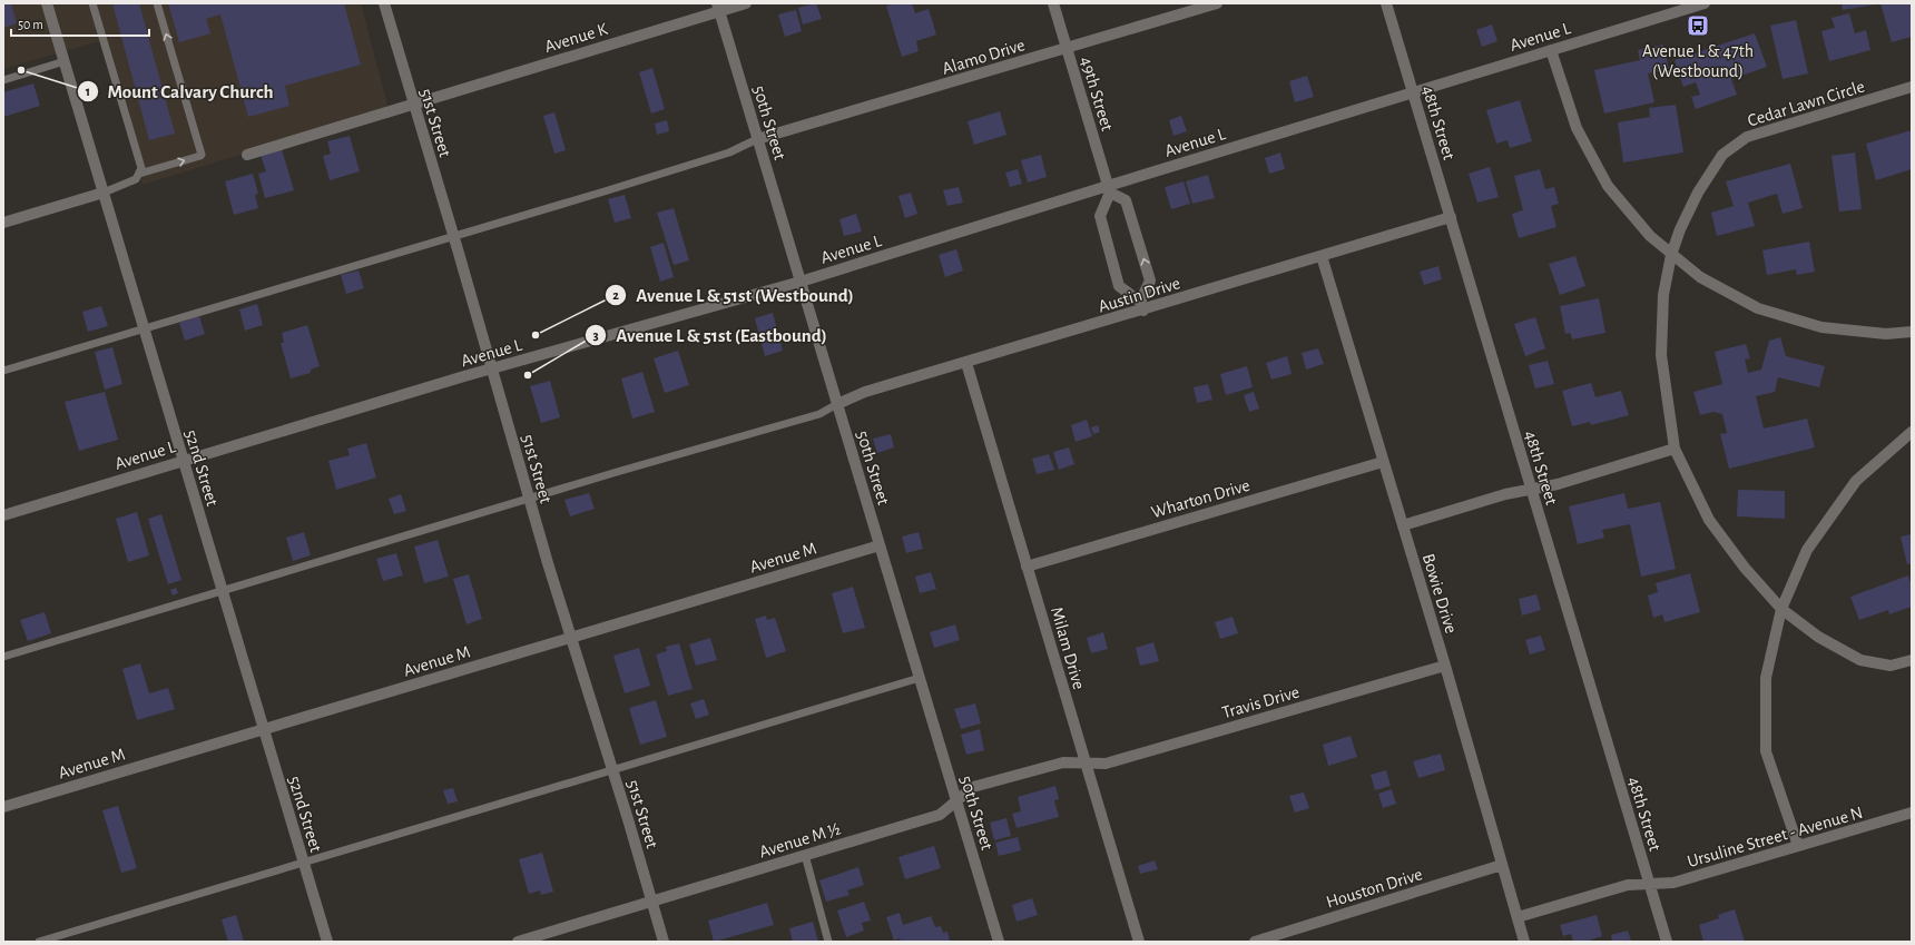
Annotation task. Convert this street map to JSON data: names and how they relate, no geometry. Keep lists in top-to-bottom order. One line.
{"streets":{"street":["Avenue L","Avenue K","Alamo Drive","49th Street","Cedar Lawn Circle","51st Street","50th Street","48th Street","Austin Drive","52nd Street","Wharton Drive","Avenue M","Bowie Drive","Milam Drive","Travis Drive","Ursuline Street - Avenue N","Avenue M ½","Houston Drive"]},"crossings":[["Avenue L","49th Street"],["Avenue L","51st Street"],["Avenue L","50th Street"],["Avenue L","48th Street"],["Avenue L","52nd Street"],["Avenue K","51st Street"],["Avenue K","50th Street"],["Alamo Drive","49th Street"],["Alamo Drive","50th Street"],["51st Street","Avenue M"],["51st Street","Avenue M ½"],["50th Street","Austin Drive"],["50th Street","Avenue M"],["50th Street","Avenue M ½"],["48th Street","Austin Drive"],["48th Street","Ursuline Street - Avenue N"],["Austin Drive","Bowie Drive"],["Austin Drive","Milam Drive"],["52nd Street","Avenue M"],["Wharton Drive","Bowie Drive"],["Wharton Drive","Milam Drive"],["Bowie Drive","Travis Drive"],["Bowie Drive","Ursuline Street - Avenue N"],["Bowie Drive","Houston Drive"],["Milam Drive","Travis Drive"],["Milam Drive","Avenue M ½"],["Travis Drive","Avenue M ½"]],"places":{"bus stop":["Avenue L & 47th (Westbound)"],"other":["Mount Calvary Church","Avenue L & 51st (Westbound)","Avenue L & 51st (Eastbound)"]},"scale_bar":"50 m"}
